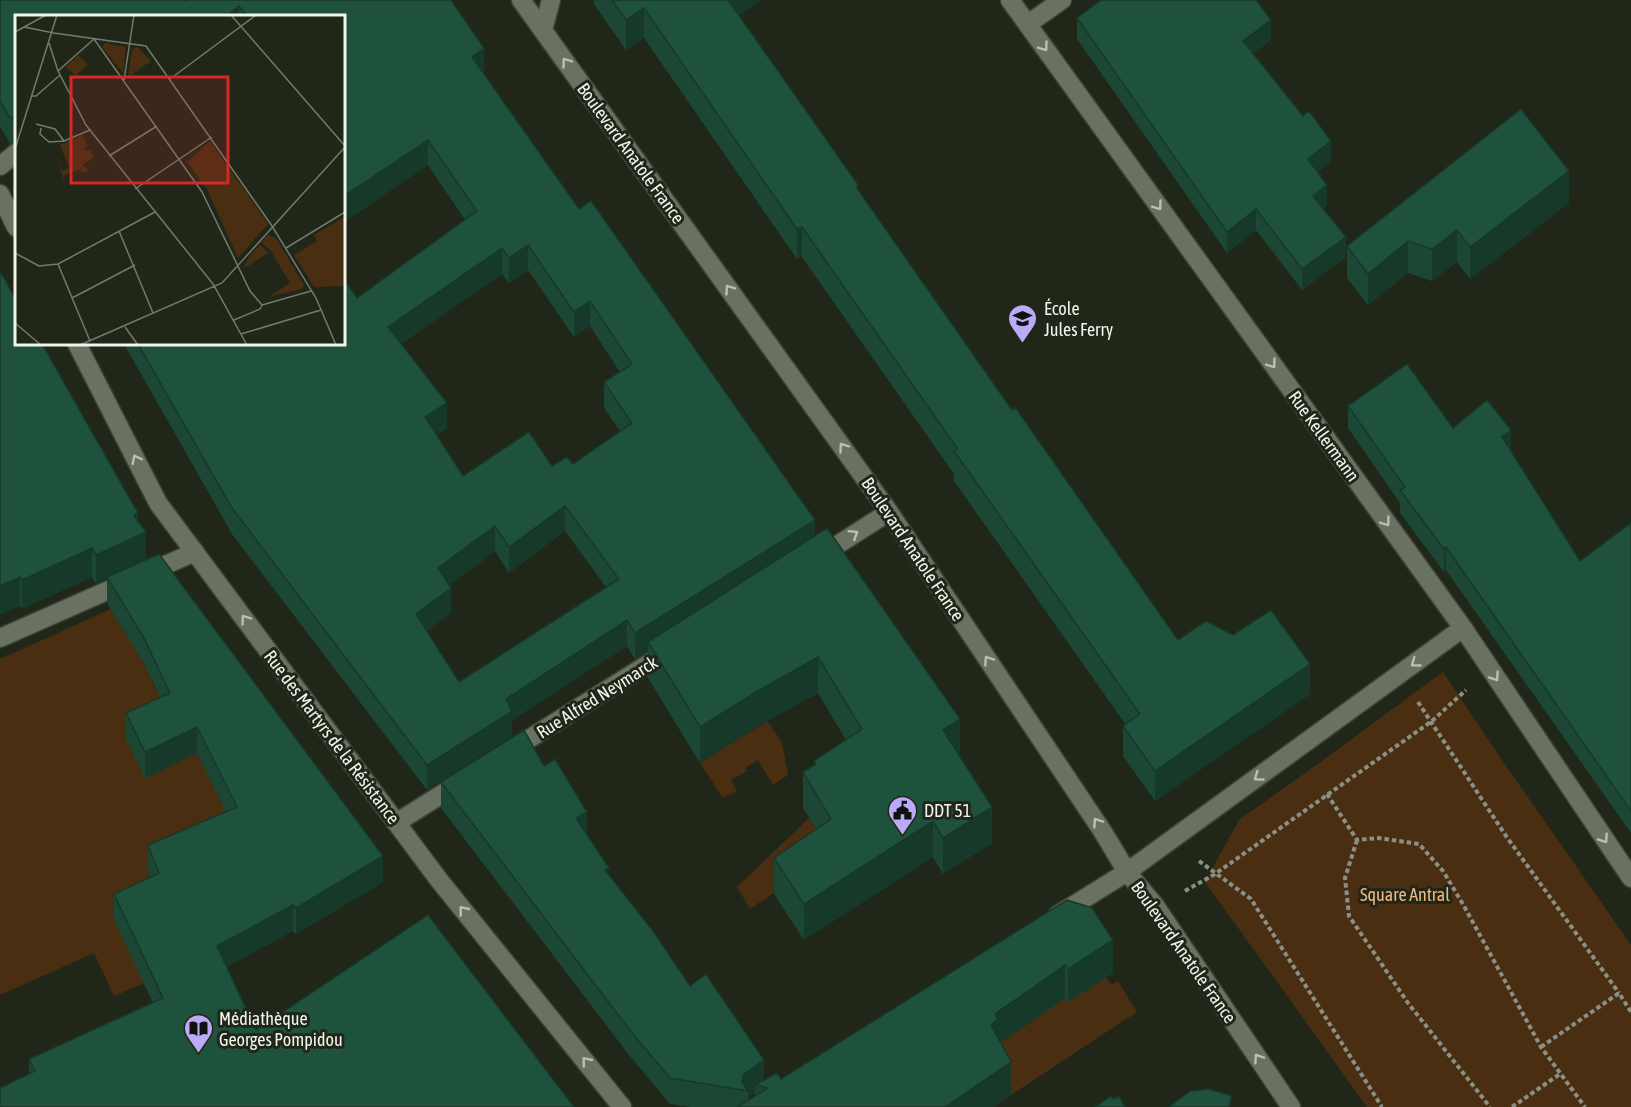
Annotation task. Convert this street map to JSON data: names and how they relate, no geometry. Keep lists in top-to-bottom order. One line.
{"streets":{"street":["Boulevard Anatole France","Rue Kellermann","Rue Alfred Neymarck","Rue des Martyrs de la Résistance"]},"one_way":["Boulevard Anatole France","Rue Kellermann","Rue des Martyrs de la Résistance"],"parks":["Square Antral"],"places":{"school or university":["École Jules Ferry"],"public building":["DDT 51"],"library":["Médiathèque Georges Pompidou"]}}
